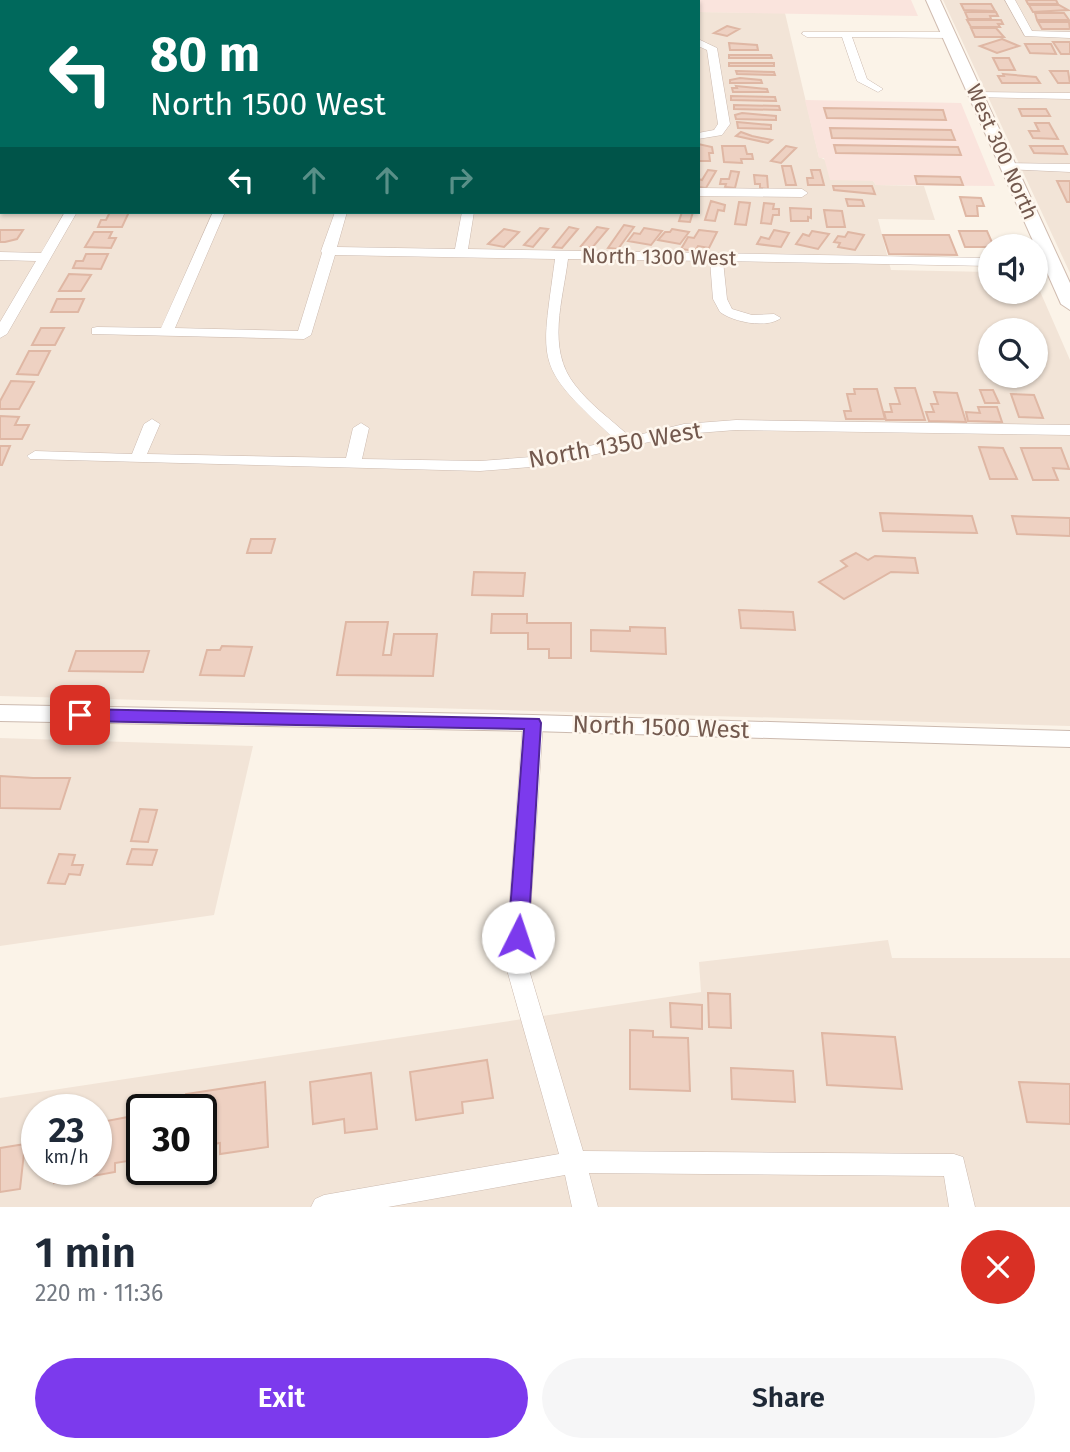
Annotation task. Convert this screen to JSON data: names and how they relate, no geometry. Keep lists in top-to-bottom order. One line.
{"streets":{"main road":["West 300 North"],"street":["North 1300 West","North 1350 West","North 1500 West"]},"page":{"turn":["80 m","North 1500 West"],"speed":"23 km/h","limit":"30","heading":["1 min","220 m · 11:36"],"buttons":["Exit","Share"]}}
